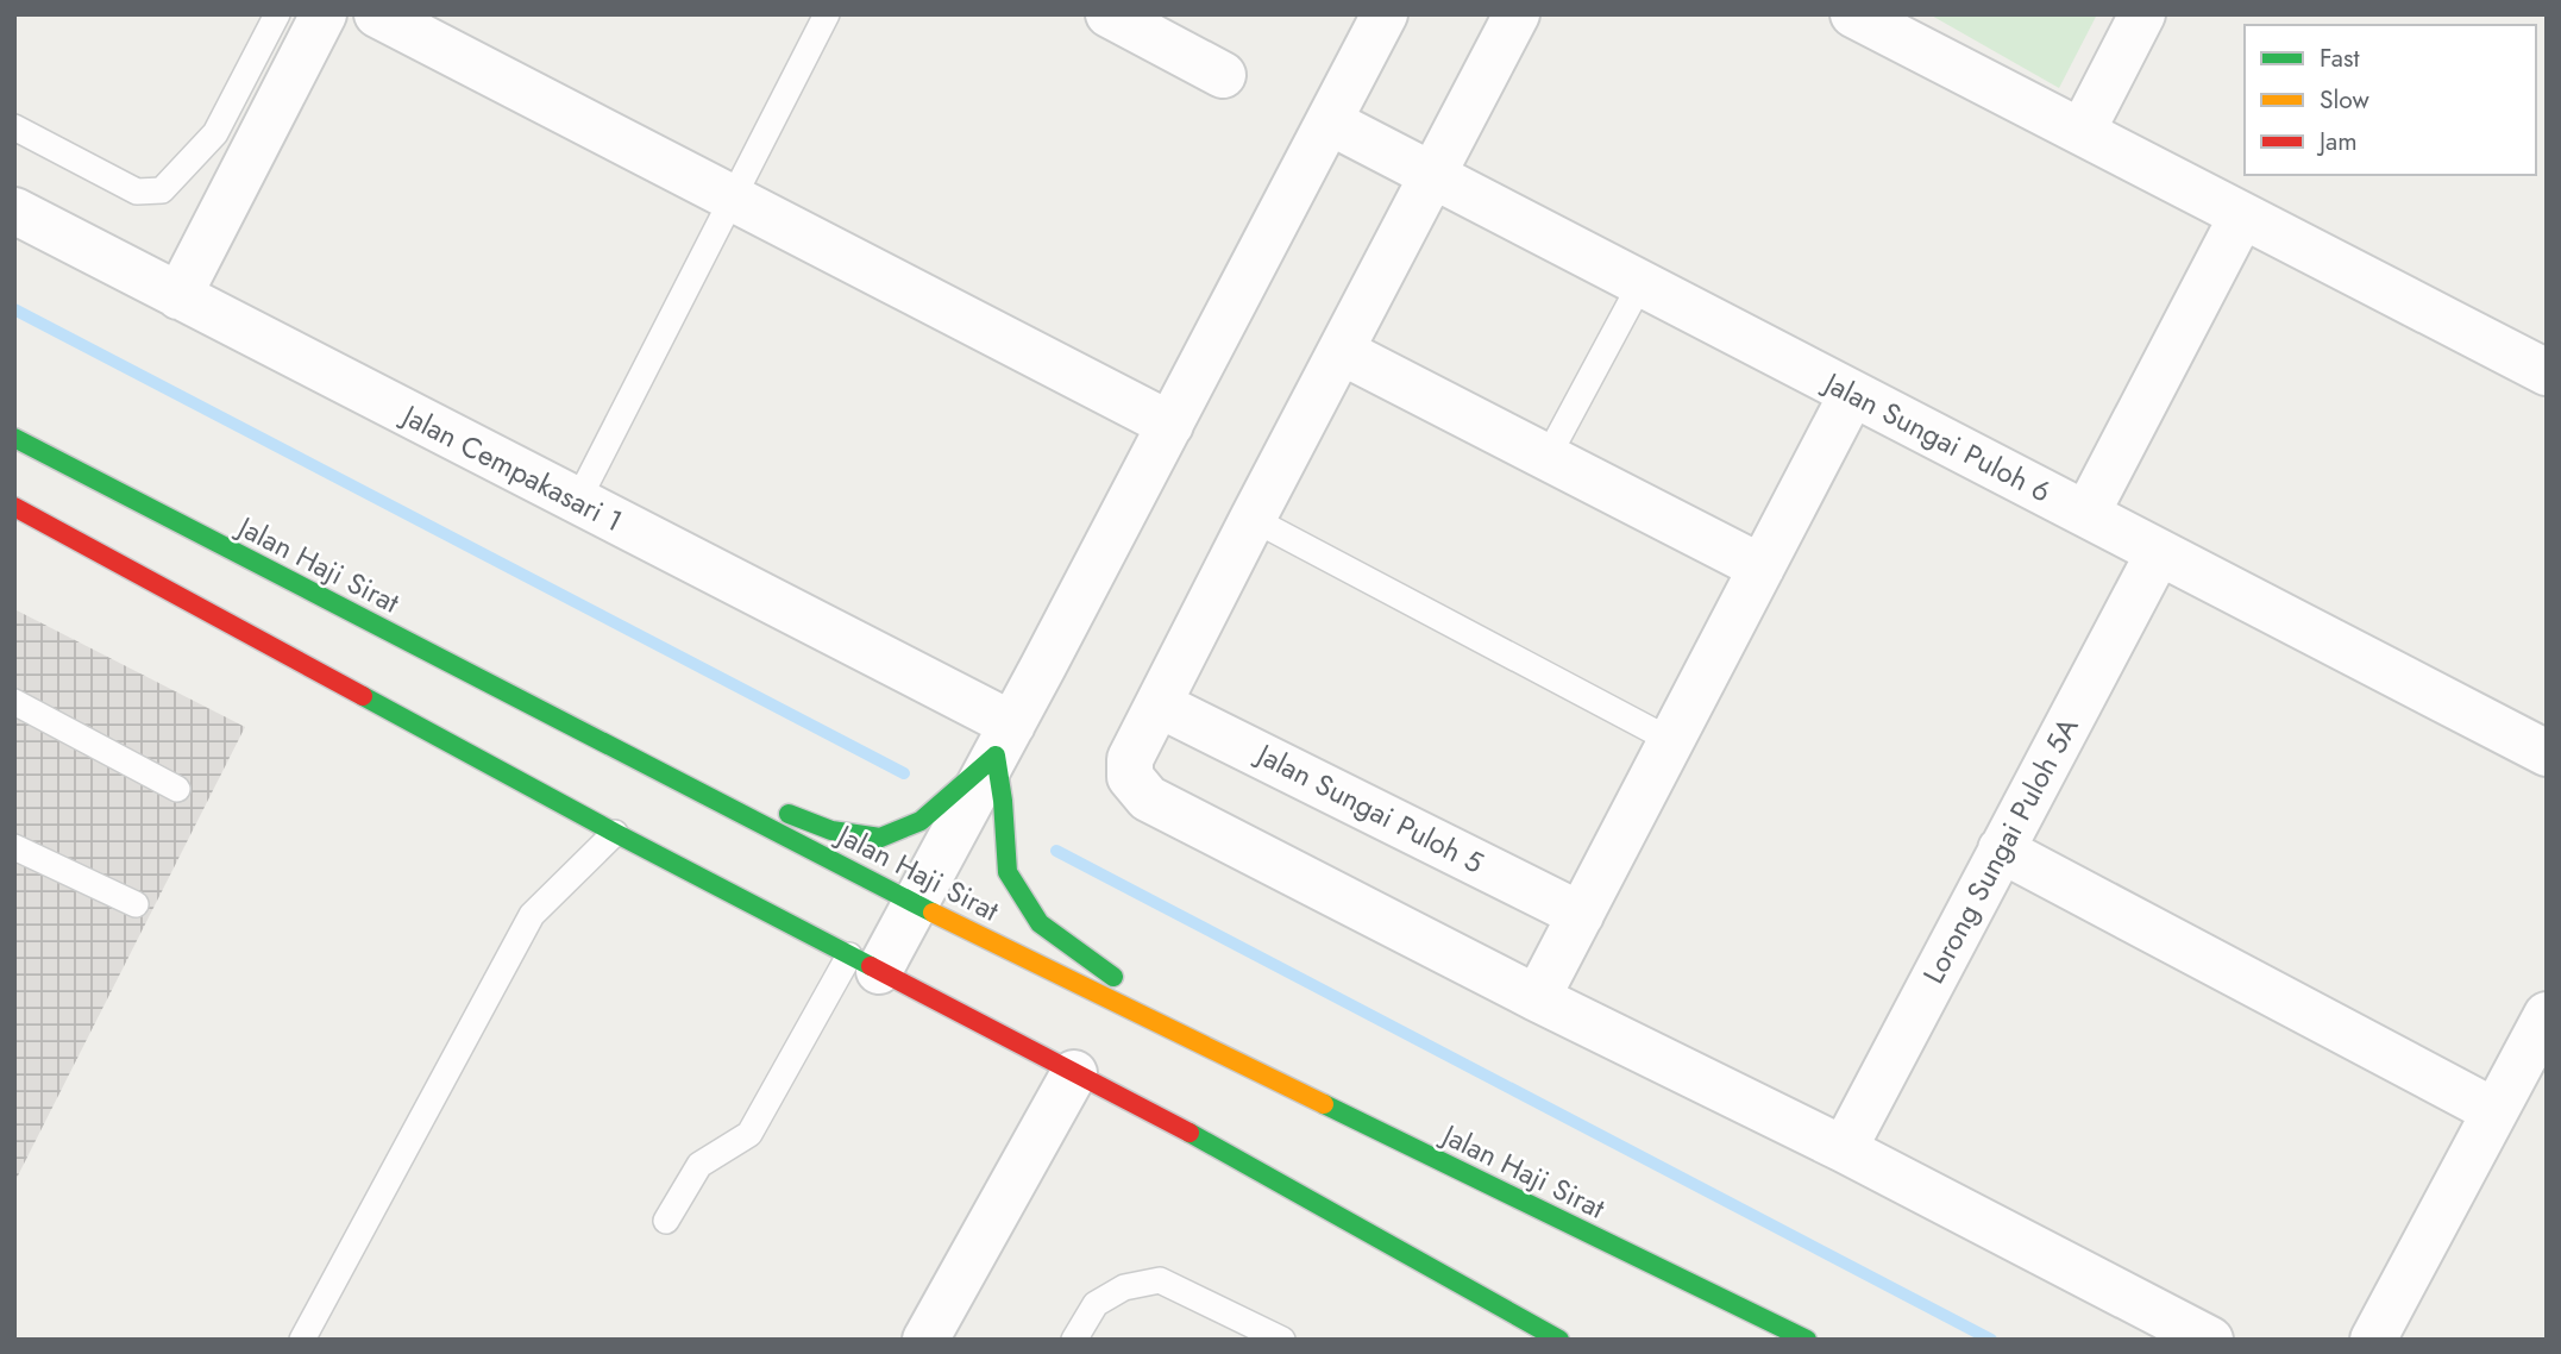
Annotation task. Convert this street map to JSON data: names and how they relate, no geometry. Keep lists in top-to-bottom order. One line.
{"streets":{"main road":["Jalan Haji Sirat"],"street":["Jalan Sungai Puloh 6","Jalan Cempakasari 1","Jalan Sungai Puloh 5","Lorong Sungai Puloh 5A"]},"crossings":[["Jalan Sungai Puloh 6","Lorong Sungai Puloh 5A"]],"legend":["Fast","Slow","Jam"]}
